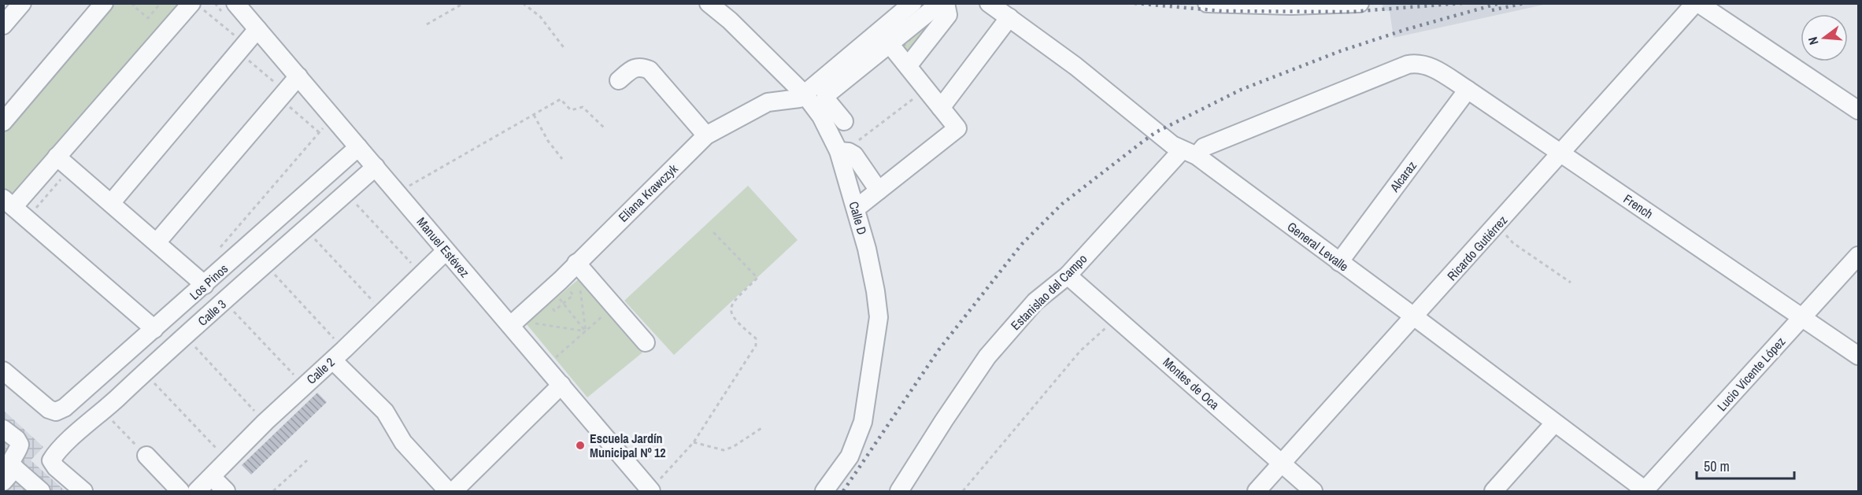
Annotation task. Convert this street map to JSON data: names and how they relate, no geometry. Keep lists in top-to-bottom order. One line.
{"streets":{"street":["Alcaraz","Eliana Krawczyk","French","Calle D","General Levalle","Manuel Estévez","Ricardo Gutiérrez","Los Pinos","Estanislao del Campo","Calle 3","Calle 2","Lucio Vicente López","Montes de Oca"]},"crossings":[["Alcaraz","French"],["Alcaraz","General Levalle"],["Eliana Krawczyk","Calle D"],["Eliana Krawczyk","Manuel Estévez"],["French","Ricardo Gutiérrez"],["French","Estanislao del Campo"],["French","Lucio Vicente López"],["General Levalle","Ricardo Gutiérrez"],["General Levalle","Estanislao del Campo"],["General Levalle","Lucio Vicente López"],["Manuel Estévez","Los Pinos"],["Manuel Estévez","Calle 3"],["Manuel Estévez","Calle 2"],["Ricardo Gutiérrez","Montes de Oca"],["Estanislao del Campo","Montes de Oca"]],"places":["Escuela Jardín Municipal Nº 12"],"scale_bar":"50 m","north":"left"}
